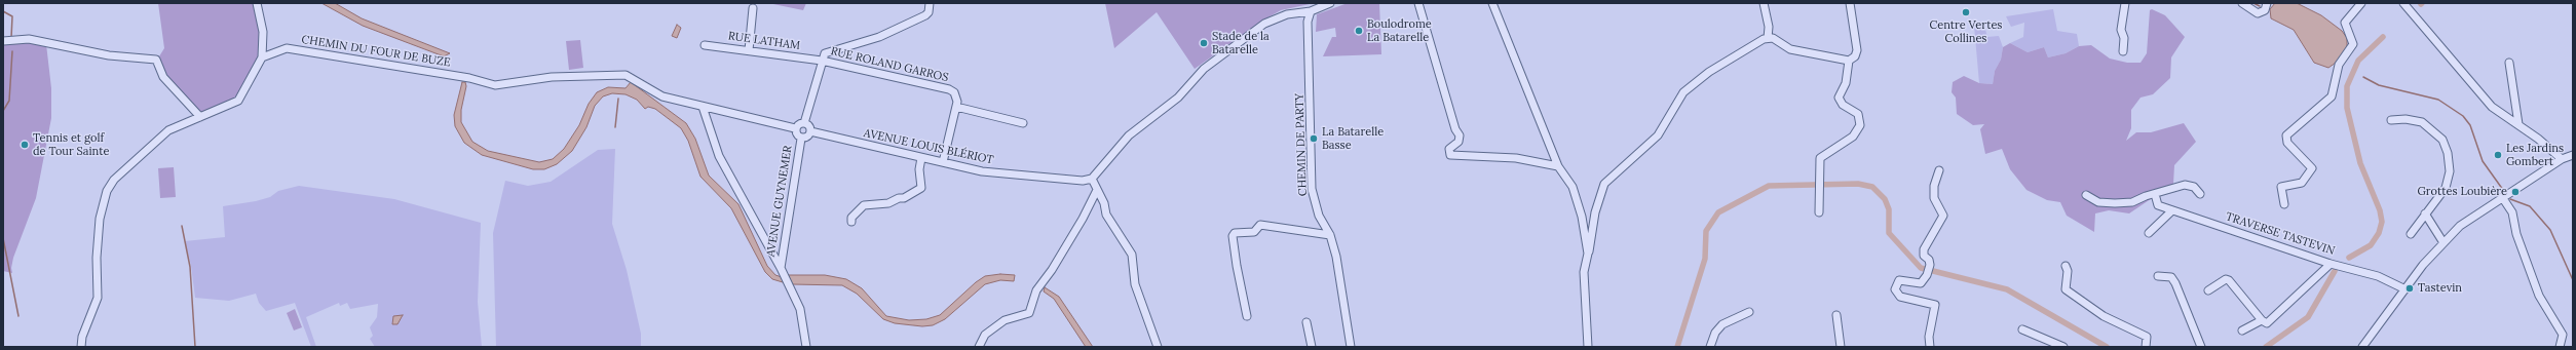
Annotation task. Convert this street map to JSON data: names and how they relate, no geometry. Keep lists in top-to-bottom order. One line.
{"streets":{"street":["RUE LATHAM","CHEMIN DU FOUR DE BUZE","RUE ROLAND GARROS","CHEMIN DE PARTY","AVENUE LOUIS BLÉRIOT","AVENUE GUYNEMER","TRAVERSE TASTEVIN"]},"crossings":[["RUE LATHAM","RUE ROLAND GARROS"],["AVENUE LOUIS BLÉRIOT","AVENUE GUYNEMER"]],"places":["Centre Vertes Collines","Boulodrome La Batarelle","Stade de la Batarelle","La Batarelle Basse","Tennis et golf de Tour Sainte","Les Jardins Gombert","Grottes Loubière","Tastevin"]}
